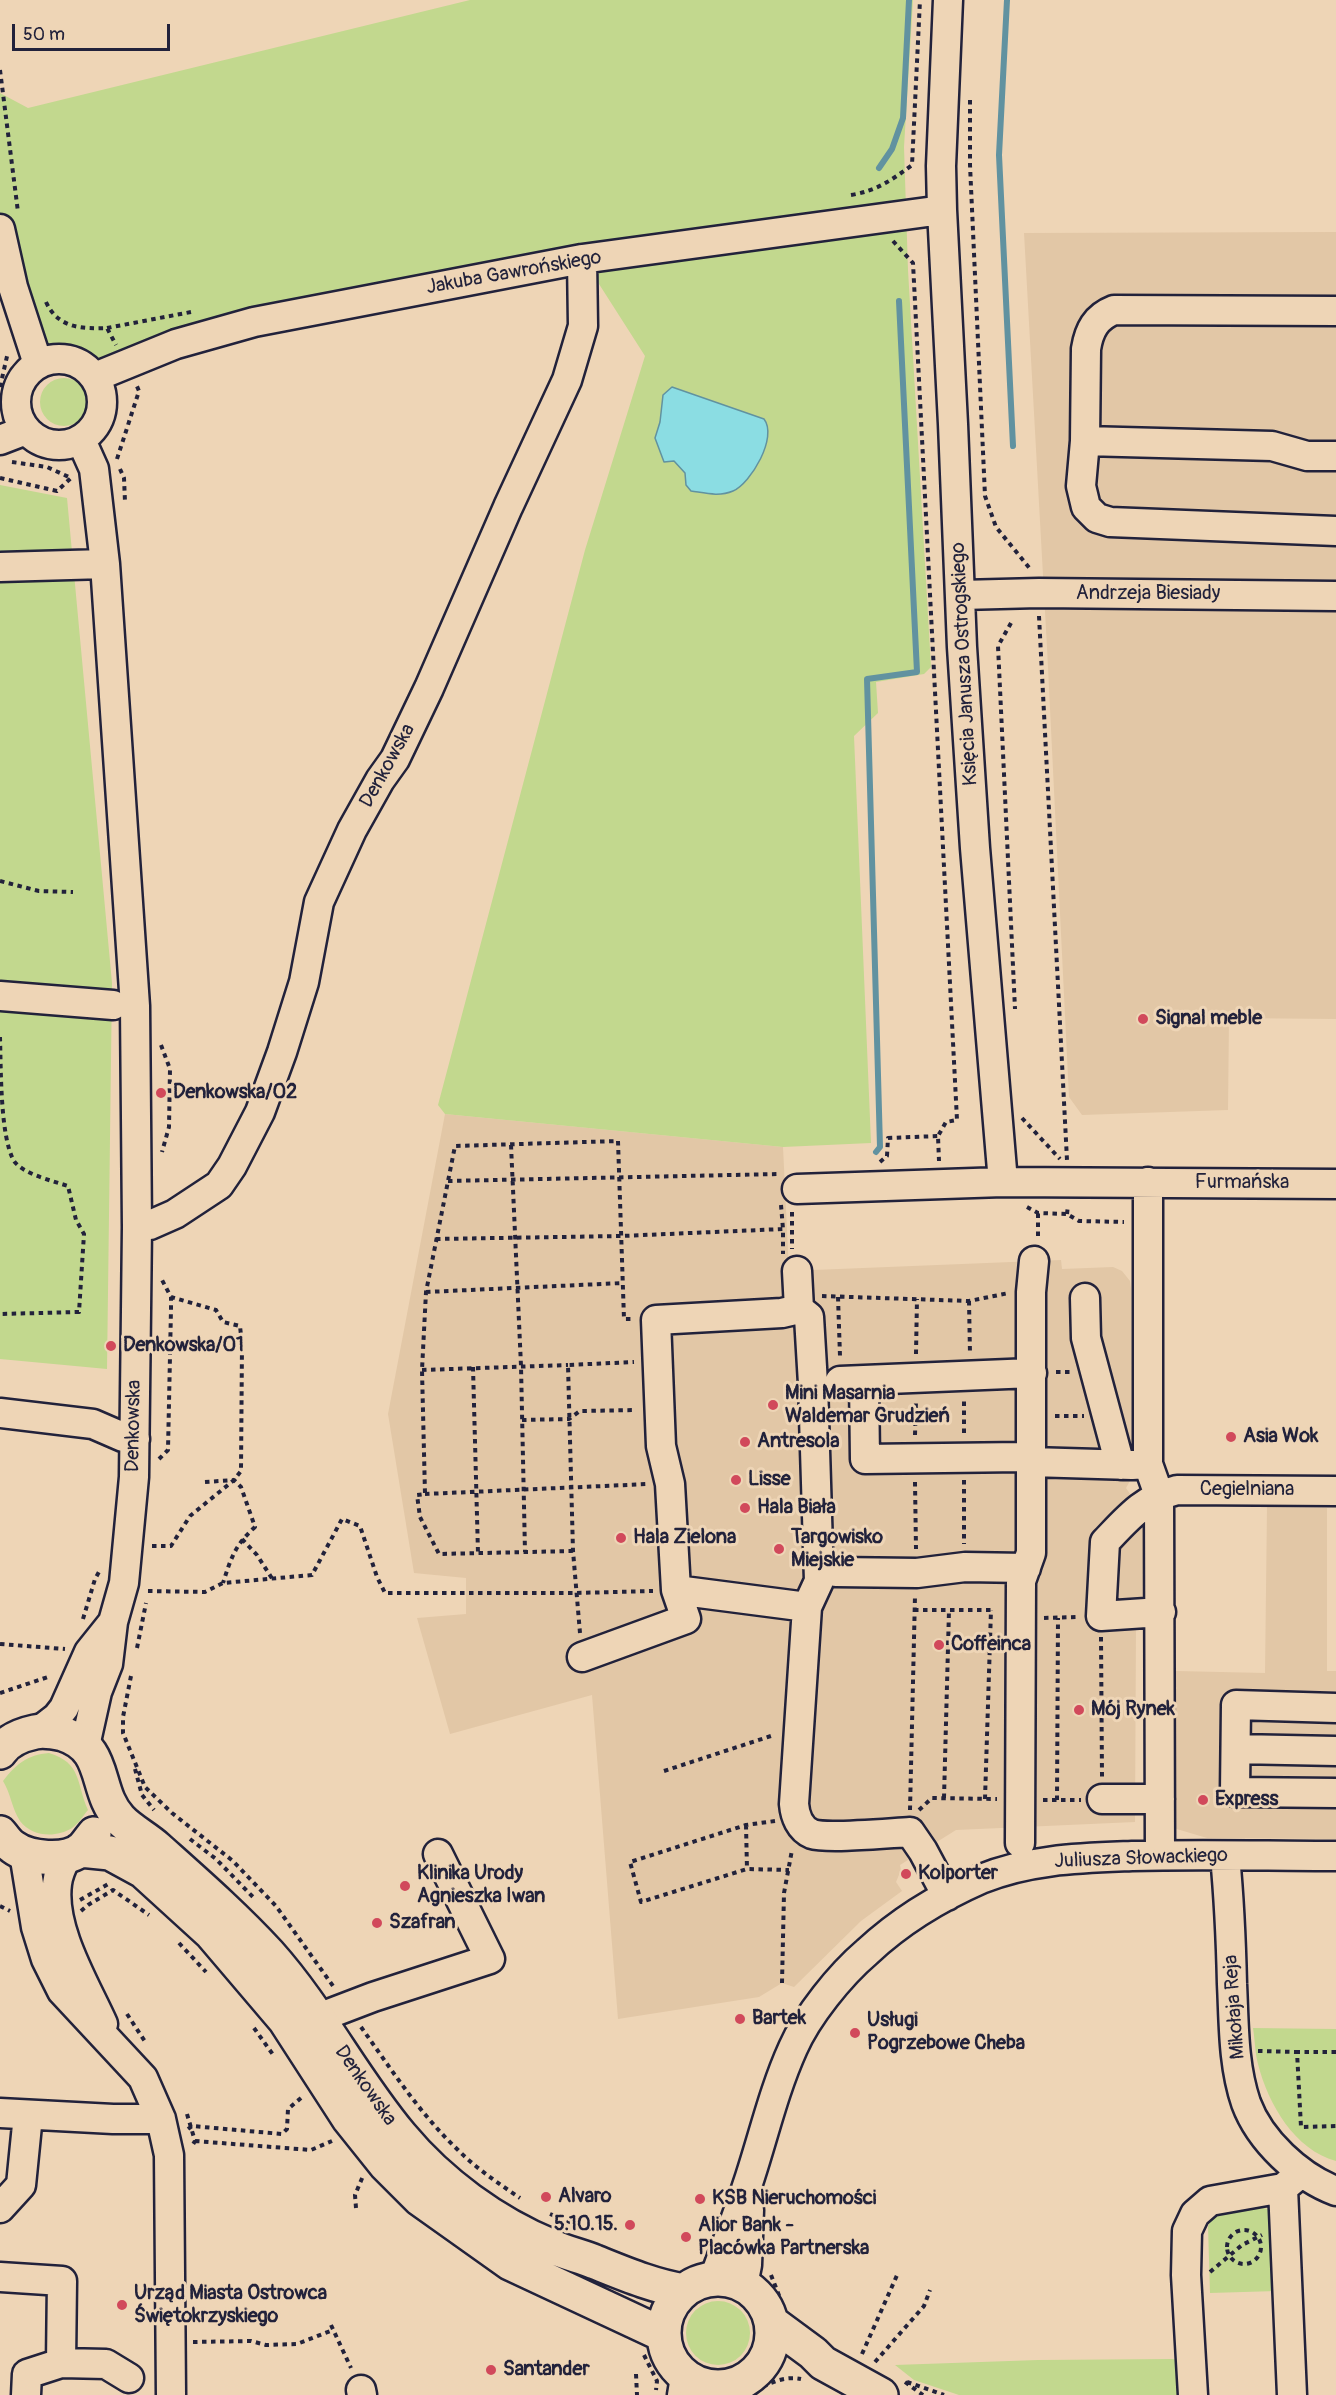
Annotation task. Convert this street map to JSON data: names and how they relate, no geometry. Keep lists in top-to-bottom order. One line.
{"streets":{"main road":["Denkowska"],"street":["Jakuba Gawrońskiego","Andrzeja Biesiady","Księcia Janusza Ostrogskiego","Furmańska","Cegielniana","Juliusza Słowackiego","Mikołaja Reja"]},"crossings":[["Jakuba Gawrońskiego","Księcia Janusza Ostrogskiego"],["Jakuba Gawrońskiego","Denkowska"],["Andrzeja Biesiady","Księcia Janusza Ostrogskiego"],["Denkowska","Juliusza Słowackiego"],["Juliusza Słowackiego","Mikołaja Reja"]],"places":["Signal meble","Denkowska/02","Denkowska/01","Mini Masarnia Waldemar Grudzień","Asia Wok","Antresola","Lisse","Hala Biała","Hala Zielona","Targowisko Miejskie","Coffeinca","Mój Rynek","Express","Kolporter","Klinika Urody Agnieszka Iwan","Szafran","Bartek","Usługi Pogrzebowe Cheba","Alvaro","KSB Nieruchomości","5.10.15.","Alior Bank - Placówka Partnerska","Urząd Miasta Ostrowca Świętokrzyskiego","Santander"],"scale_bar":"50 m"}
